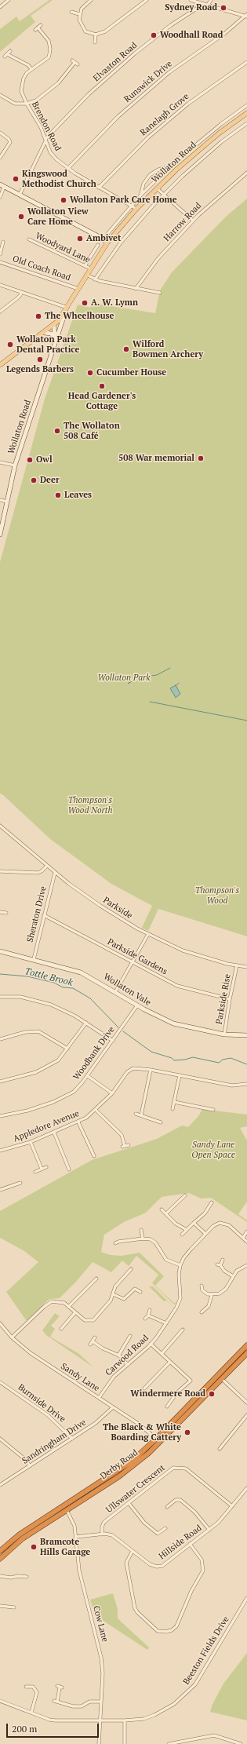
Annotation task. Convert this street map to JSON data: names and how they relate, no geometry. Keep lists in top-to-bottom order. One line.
{"streets":{"highway":["Derby Road"],"main road":["Wollaton Road"],"street":["Elvaston Road","Runswick Drive","Ranelagh Grove","Brendon Road","Harrow Road","Woodyard Lane","Old Coach Road","Parkside","Sheraton Drive","Parkside Gardens","Wollaton Vale","Parkside Rise","Woodbank Drive","Appledore Avenue","Carwood Road","Sandy Lane","Burnside Drive","Sandringham Drive","Ullswater Crescent","Hillside Road","Cow Lane","Beeston Fields Drive"]},"crossings":[["Elvaston Road","Brendon Road"],["Runswick Drive","Brendon Road"],["Ranelagh Grove","Brendon Road"],["Brendon Road","Wollaton Road"],["Wollaton Road","Woodyard Lane"],["Wollaton Road","Old Coach Road"],["Parkside","Sheraton Drive"],["Parkside","Parkside Rise"],["Sheraton Drive","Parkside Gardens"],["Sheraton Drive","Wollaton Vale"],["Parkside Gardens","Parkside Rise"],["Wollaton Vale","Parkside Rise"],["Wollaton Vale","Woodbank Drive"],["Carwood Road","Sandy Lane"],["Sandy Lane","Sandringham Drive"],["Sandy Lane","Derby Road"],["Burnside Drive","Sandringham Drive"],["Derby Road","Cow Lane"],["Ullswater Crescent","Hillside Road"],["Hillside Road","Cow Lane"],["Cow Lane","Beeston Fields Drive"]],"water":["Tottle Brook"],"parks":["Wollaton Park","Thompson's Wood North","Thompson's Wood","Sandy Lane Open Space"],"places":["Sydney Road","Woodhall Road","Kingswood Methodist Church","Wollaton Park Care Home","Wollaton View Care Home","Ambivet","A. W. Lymn","The Wheelhouse","Wollaton Park Dental Practice","Wilford Bowmen Archery","Legends Barbers","Cucumber House","Head Gardener's Cottage","The Wollaton 508 Café","508 War memorial","Owl","Deer","Leaves","Windermere Road","The Black & White Boarding Cattery","Bramcote Hills Garage"],"scale_bar":"200 m"}
